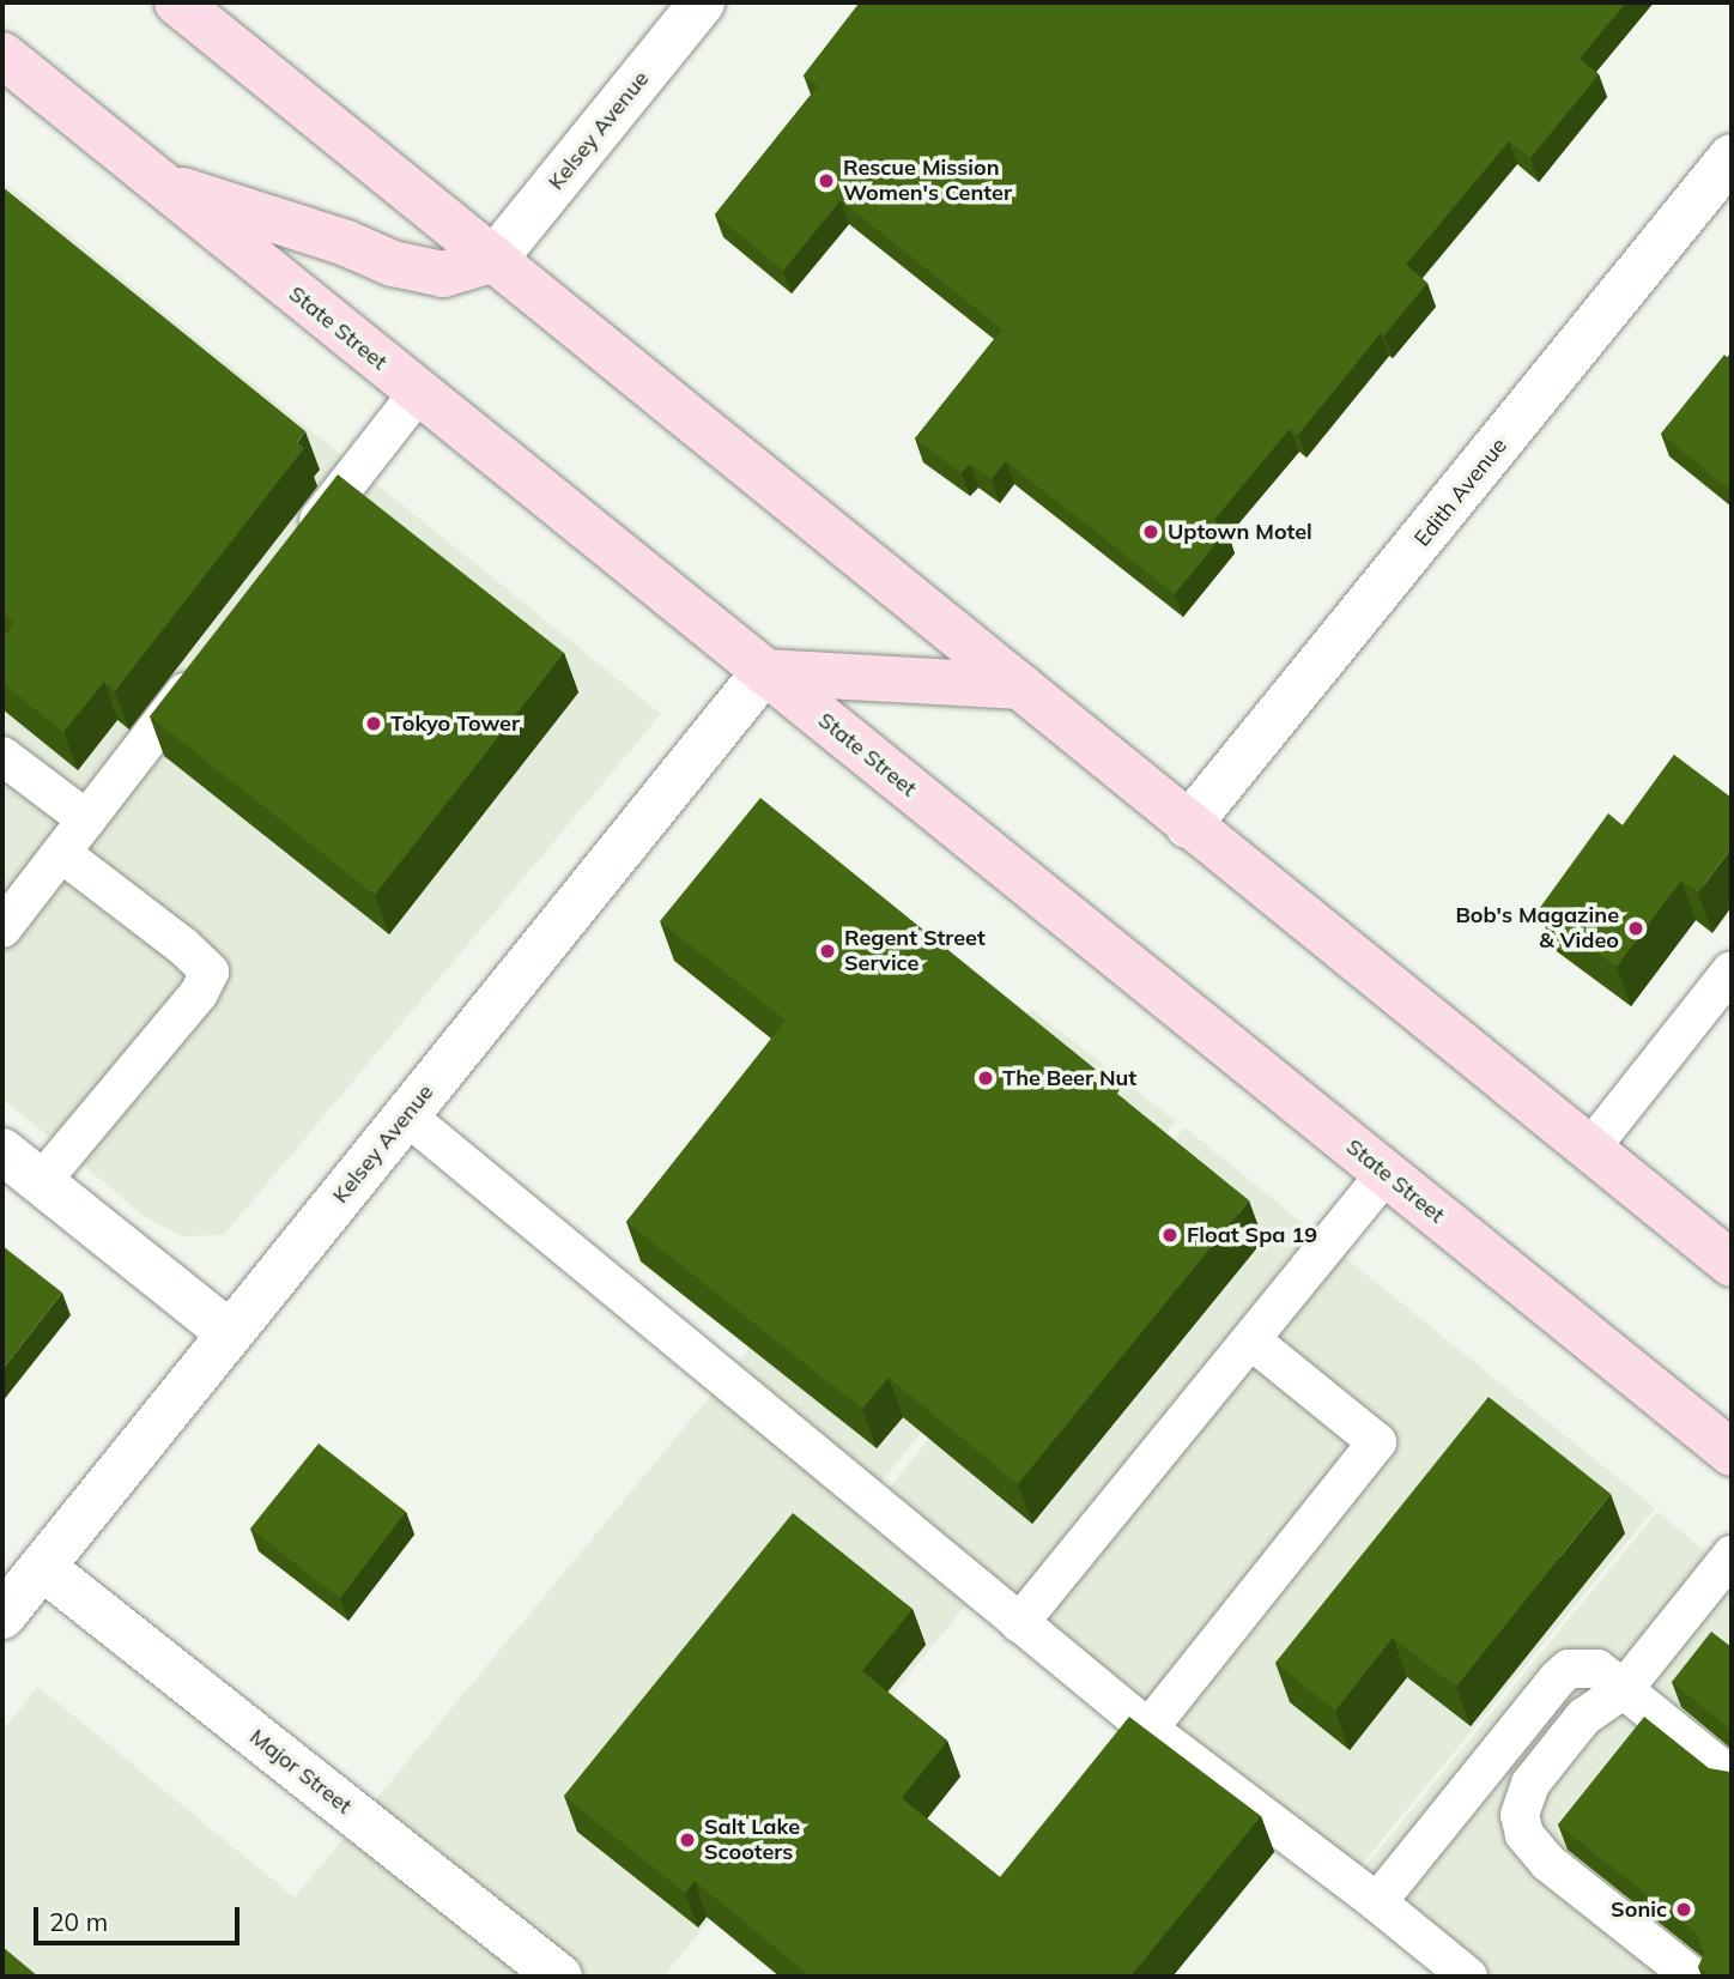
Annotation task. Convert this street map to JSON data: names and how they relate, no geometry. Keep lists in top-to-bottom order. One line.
{"streets":{"main road":["State Street"],"street":["Kelsey Avenue","Edith Avenue","Major Street"]},"crossings":[["Kelsey Avenue","State Street"],["Kelsey Avenue","Major Street"]],"places":["Rescue Mission Women's Center","Uptown Motel","Tokyo Tower","Bob's Magazine & Video","Regent Street Service","The Beer Nut","Float Spa 19","Salt Lake Scooters","Sonic"],"scale_bar":"20 m"}
